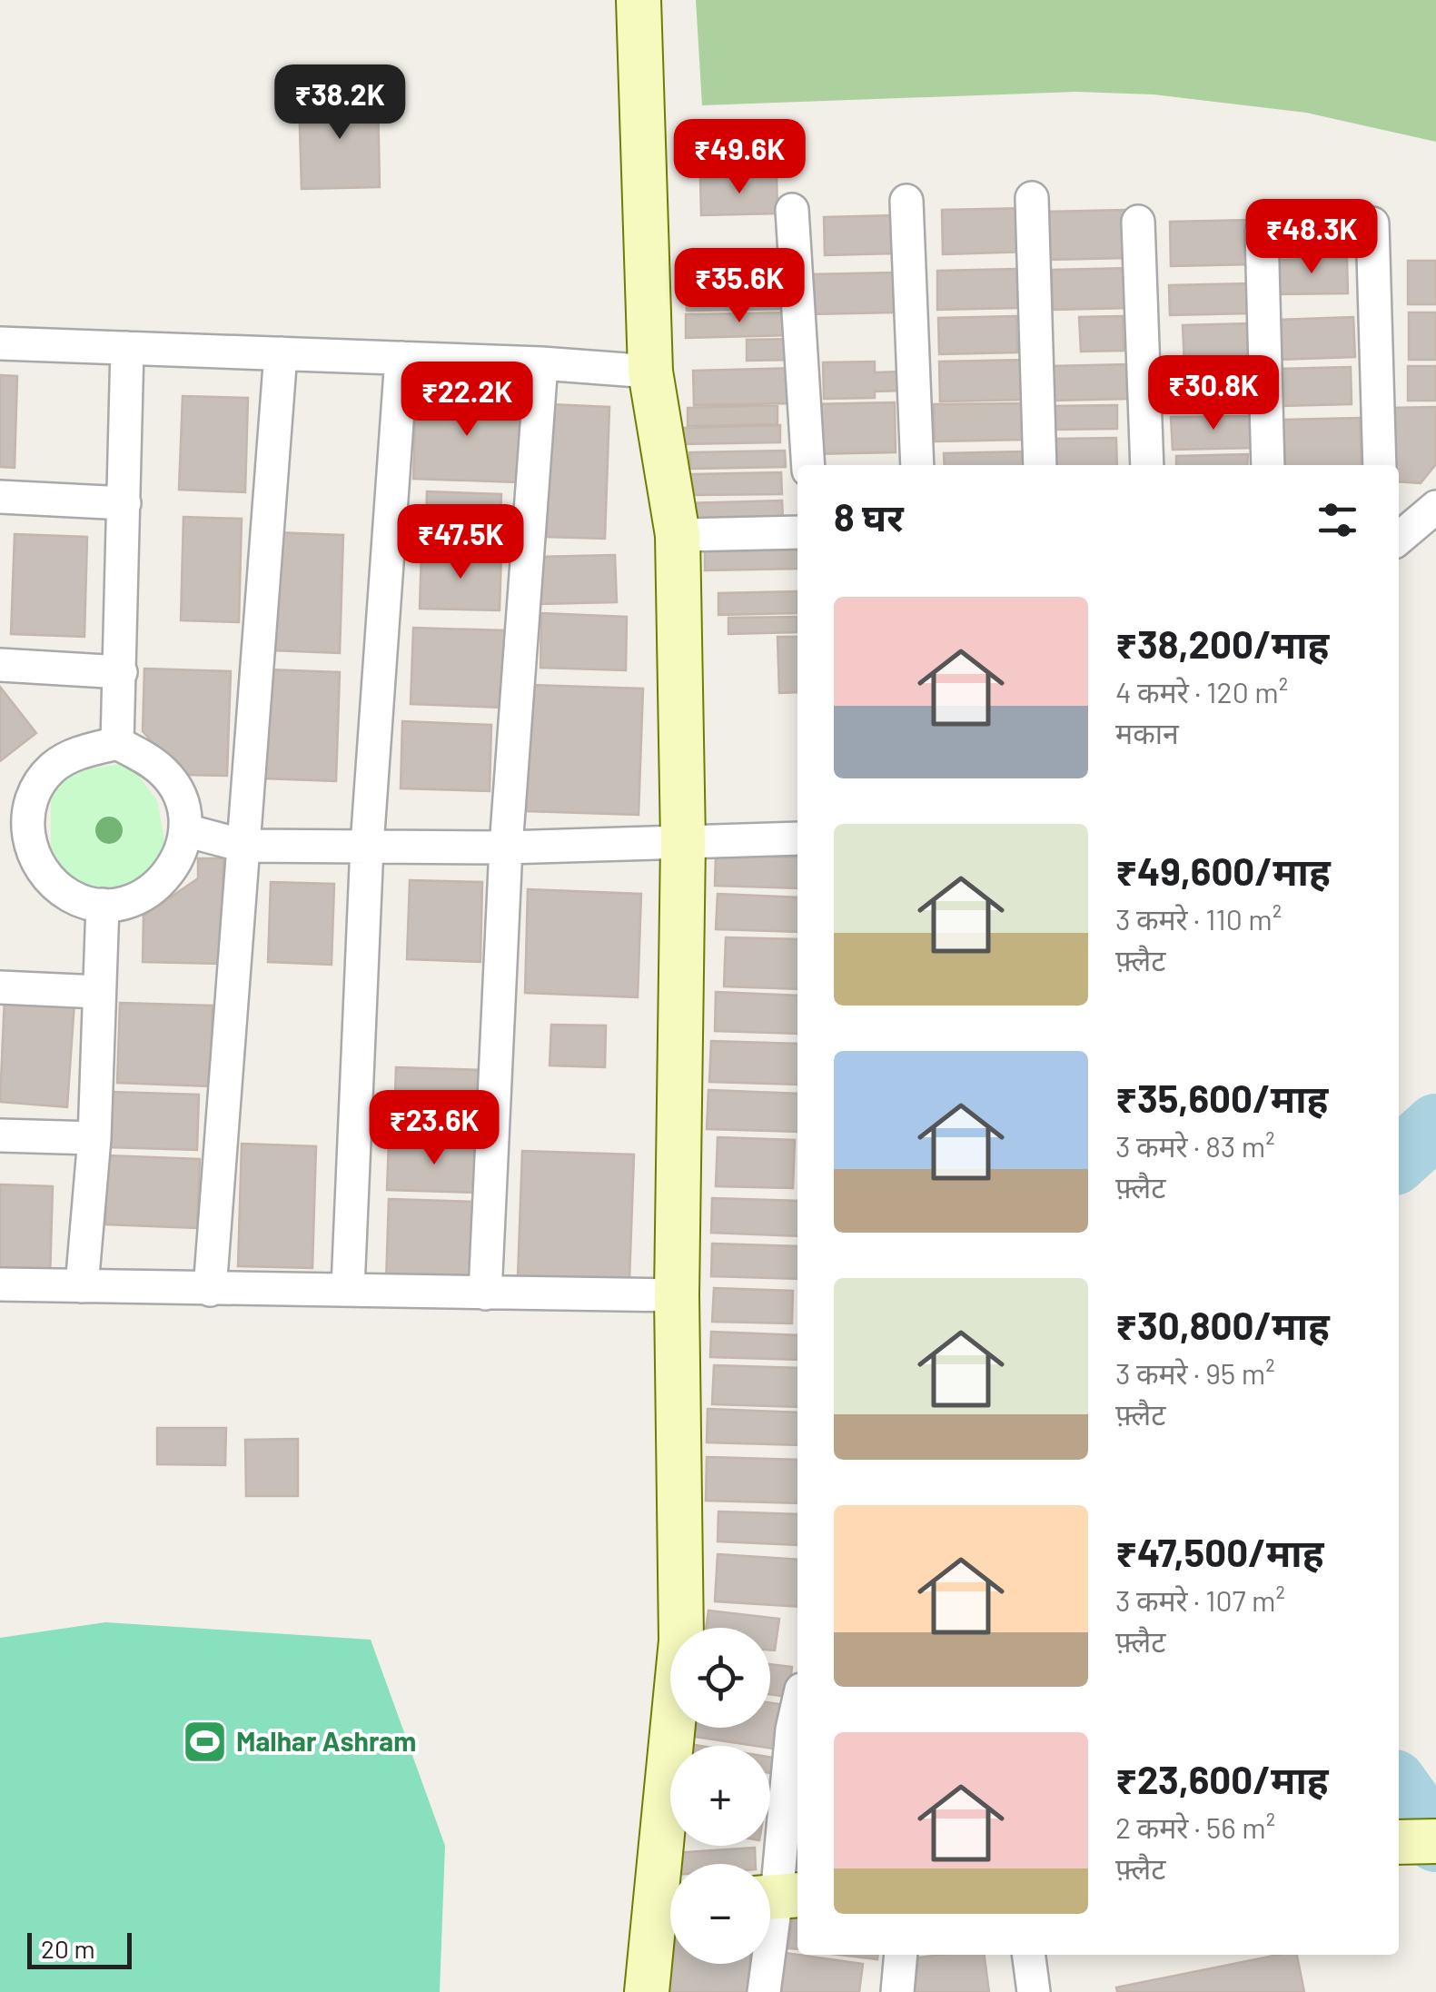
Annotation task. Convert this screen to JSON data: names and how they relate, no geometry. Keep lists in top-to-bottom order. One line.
{"places":{"sports":["Malhar Ashram"]},"scale_bar":"20 m","page":{"price":["₹38.2K","₹49.6K","₹48.3K","₹35.6K","₹30.8K","₹22.2K","₹47.5K","₹23.6K"],"heading":"8 घर","list":[{"name":"₹38,200/माह","note":"4 कमरे · 120 m² · मकान"},{"name":"₹49,600/माह","note":"3 कमरे · 110 m² · फ़्लैट"},{"name":"₹35,600/माह","note":"3 कमरे · 83 m² · फ़्लैट"},{"name":"₹30,800/माह","note":"3 कमरे · 95 m² · फ़्लैट"},{"name":"₹47,500/माह","note":"3 कमरे · 107 m² · फ़्लैट"},{"name":"₹23,600/माह","note":"2 कमरे · 56 m² · फ़्लैट"}],"map_buttons":["+","−"],"scale":"20 m"}}
